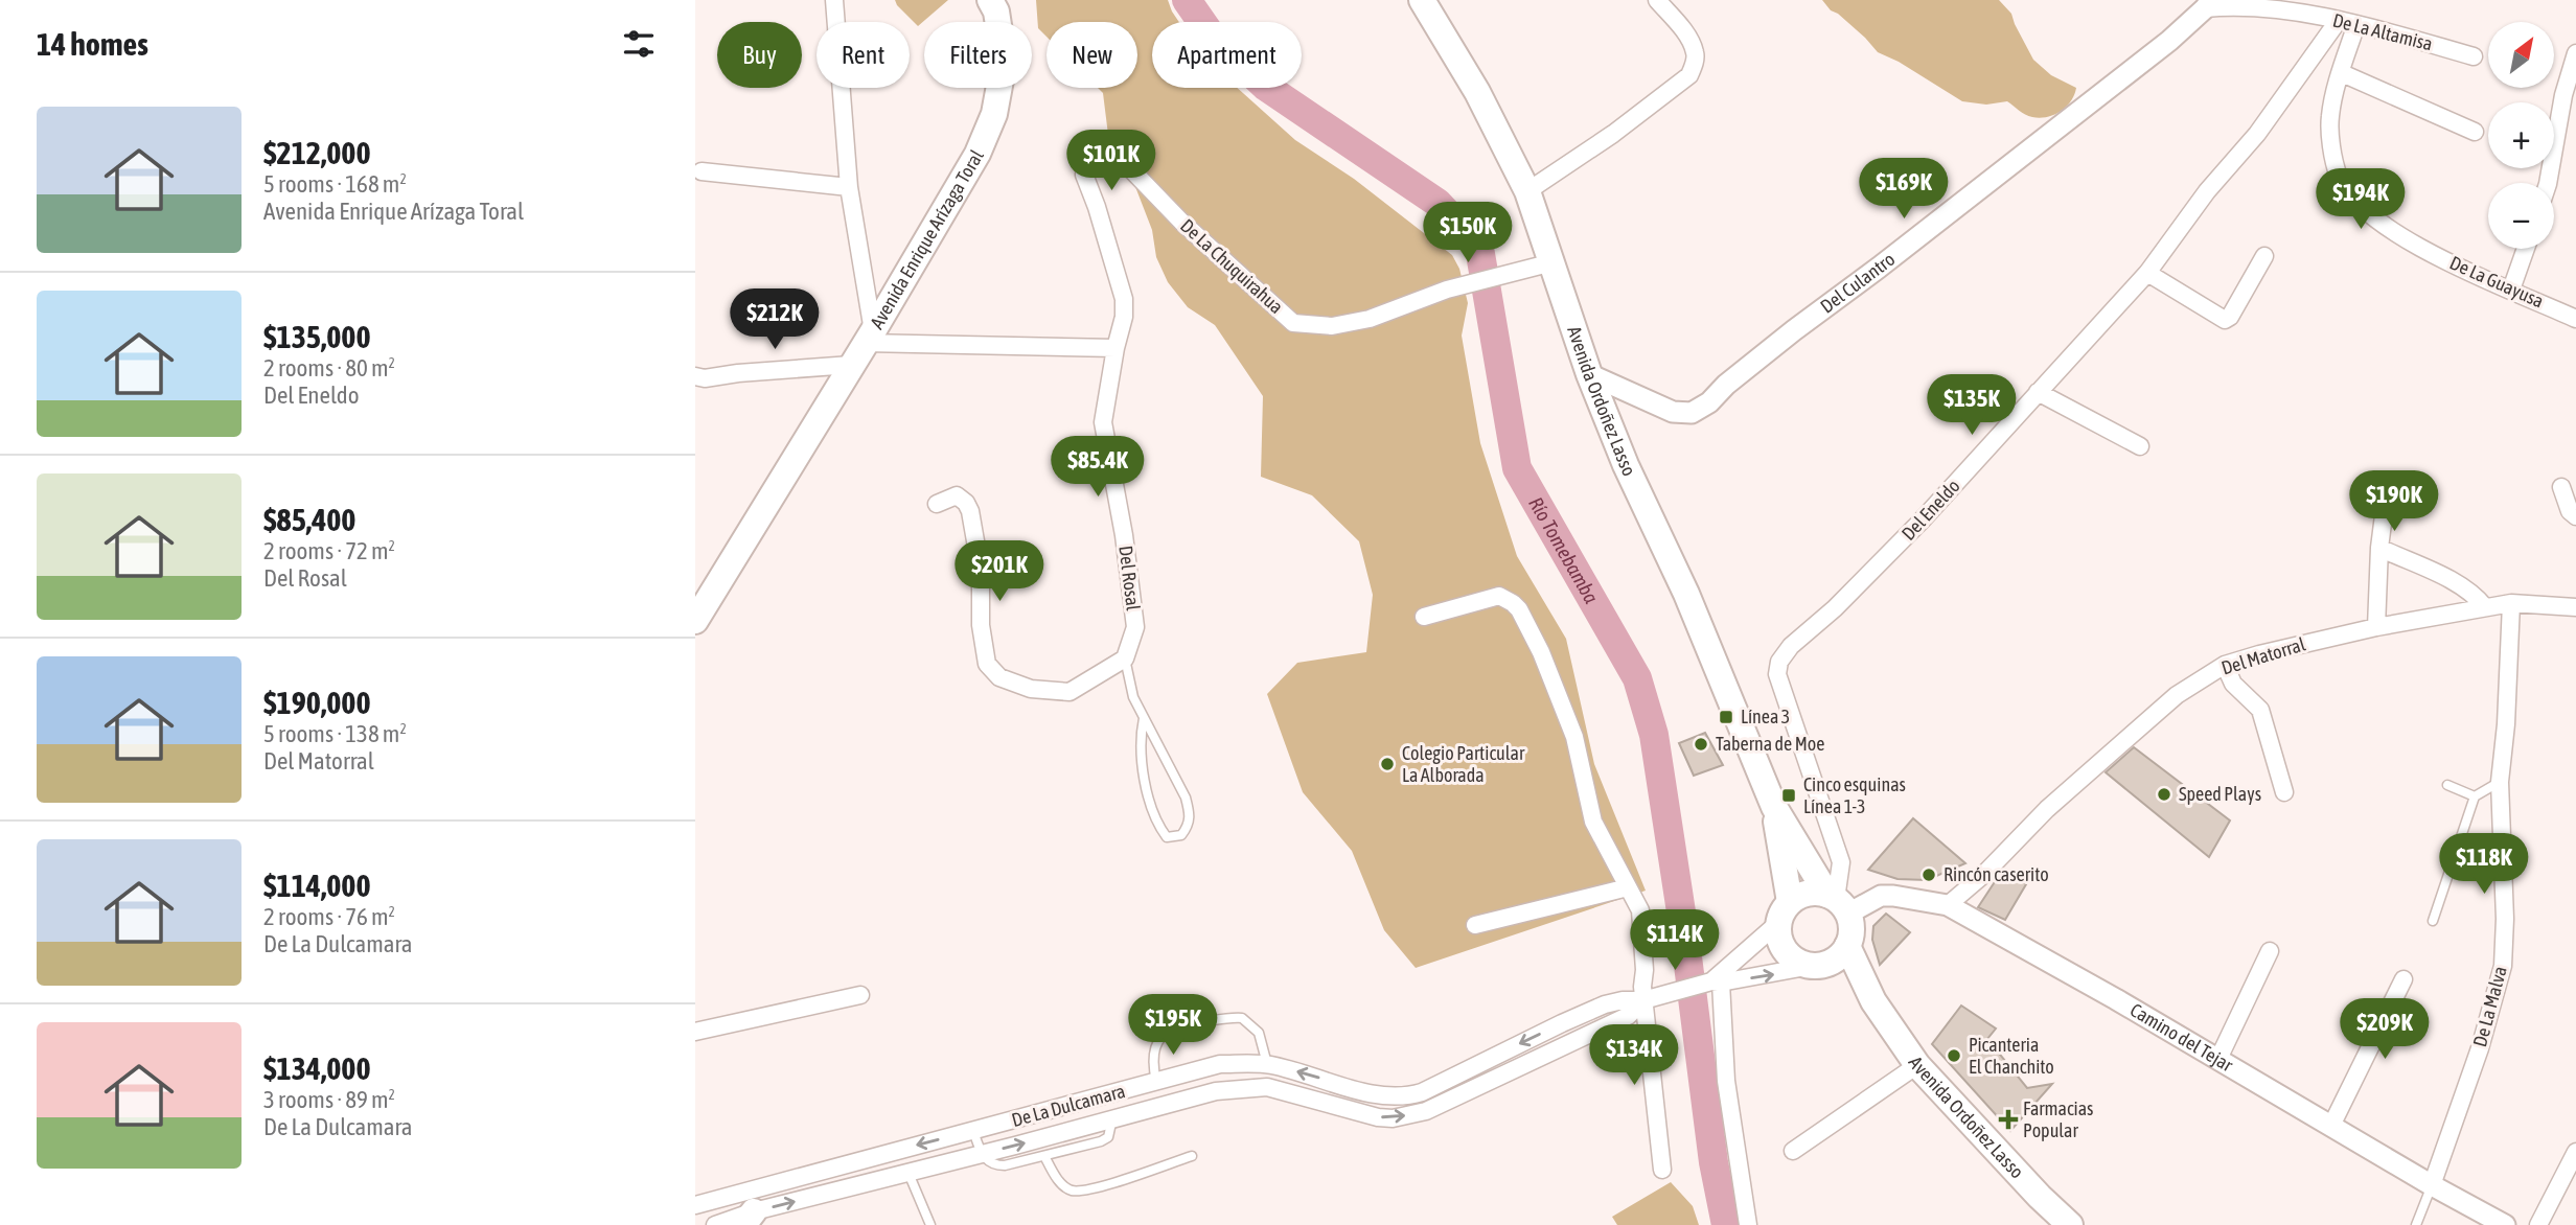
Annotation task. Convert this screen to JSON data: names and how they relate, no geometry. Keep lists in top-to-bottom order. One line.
{"streets":{"main road":["Avenida Enrique Arízaga Toral","Avenida Ordoñez Lasso"],"street":["De La Altamisa","De La Chuquirahua","De La Guayusa","Del Culantro","Del Eneldo","Del Rosal","Del Matorral","De La Malva","Camino del Tejar","De La Dulcamara"]},"crossings":[["De La Altamisa","De La Guayusa"],["De La Altamisa","Del Culantro"],["De La Altamisa","Del Eneldo"],["De La Chuquirahua","Avenida Ordoñez Lasso"],["De La Chuquirahua","Del Rosal"],["Del Culantro","Avenida Ordoñez Lasso"],["Avenida Ordoñez Lasso","Del Eneldo"],["Avenida Ordoñez Lasso","Camino del Tejar"],["Avenida Ordoñez Lasso","De La Dulcamara"],["Del Eneldo","Camino del Tejar"],["Del Eneldo","De La Dulcamara"],["Del Matorral","De La Malva"],["Del Matorral","Camino del Tejar"],["De La Malva","Camino del Tejar"],["Camino del Tejar","De La Dulcamara"]],"water":["Río Tomebamba"],"places":{"transit":["Línea 3","Cinco esquinas Línea 1-3"],"other":["Taberna de Moe","Colegio Particular La Alborada","Speed Plays","Rincón caserito","Picanteria El Chanchito"],"health":["Farmacias Popular"]},"north":"top right","page":{"heading":"14 homes","map_buttons":["+","−"],"chip":["Buy","Rent","Filters","New","Apartment"],"list":[{"name":"$212,000","note":"5 rooms · 168 m² · Avenida Enrique Arízaga Toral"},{"name":"$135,000","note":"2 rooms · 80 m² · Del Eneldo"},{"name":"$85,400","note":"2 rooms · 72 m² · Del Rosal"},{"name":"$190,000","note":"5 rooms · 138 m² · Del Matorral"},{"name":"$114,000","note":"2 rooms · 76 m² · De La Dulcamara"},{"name":"$134,000","note":"3 rooms · 89 m² · De La Dulcamara"}],"price":["$101K","$169K","$194K","$150K","$212K","$135K","$85.4K","$190K","$201K","$118K","$114K","$195K","$209K","$134K"]}}
